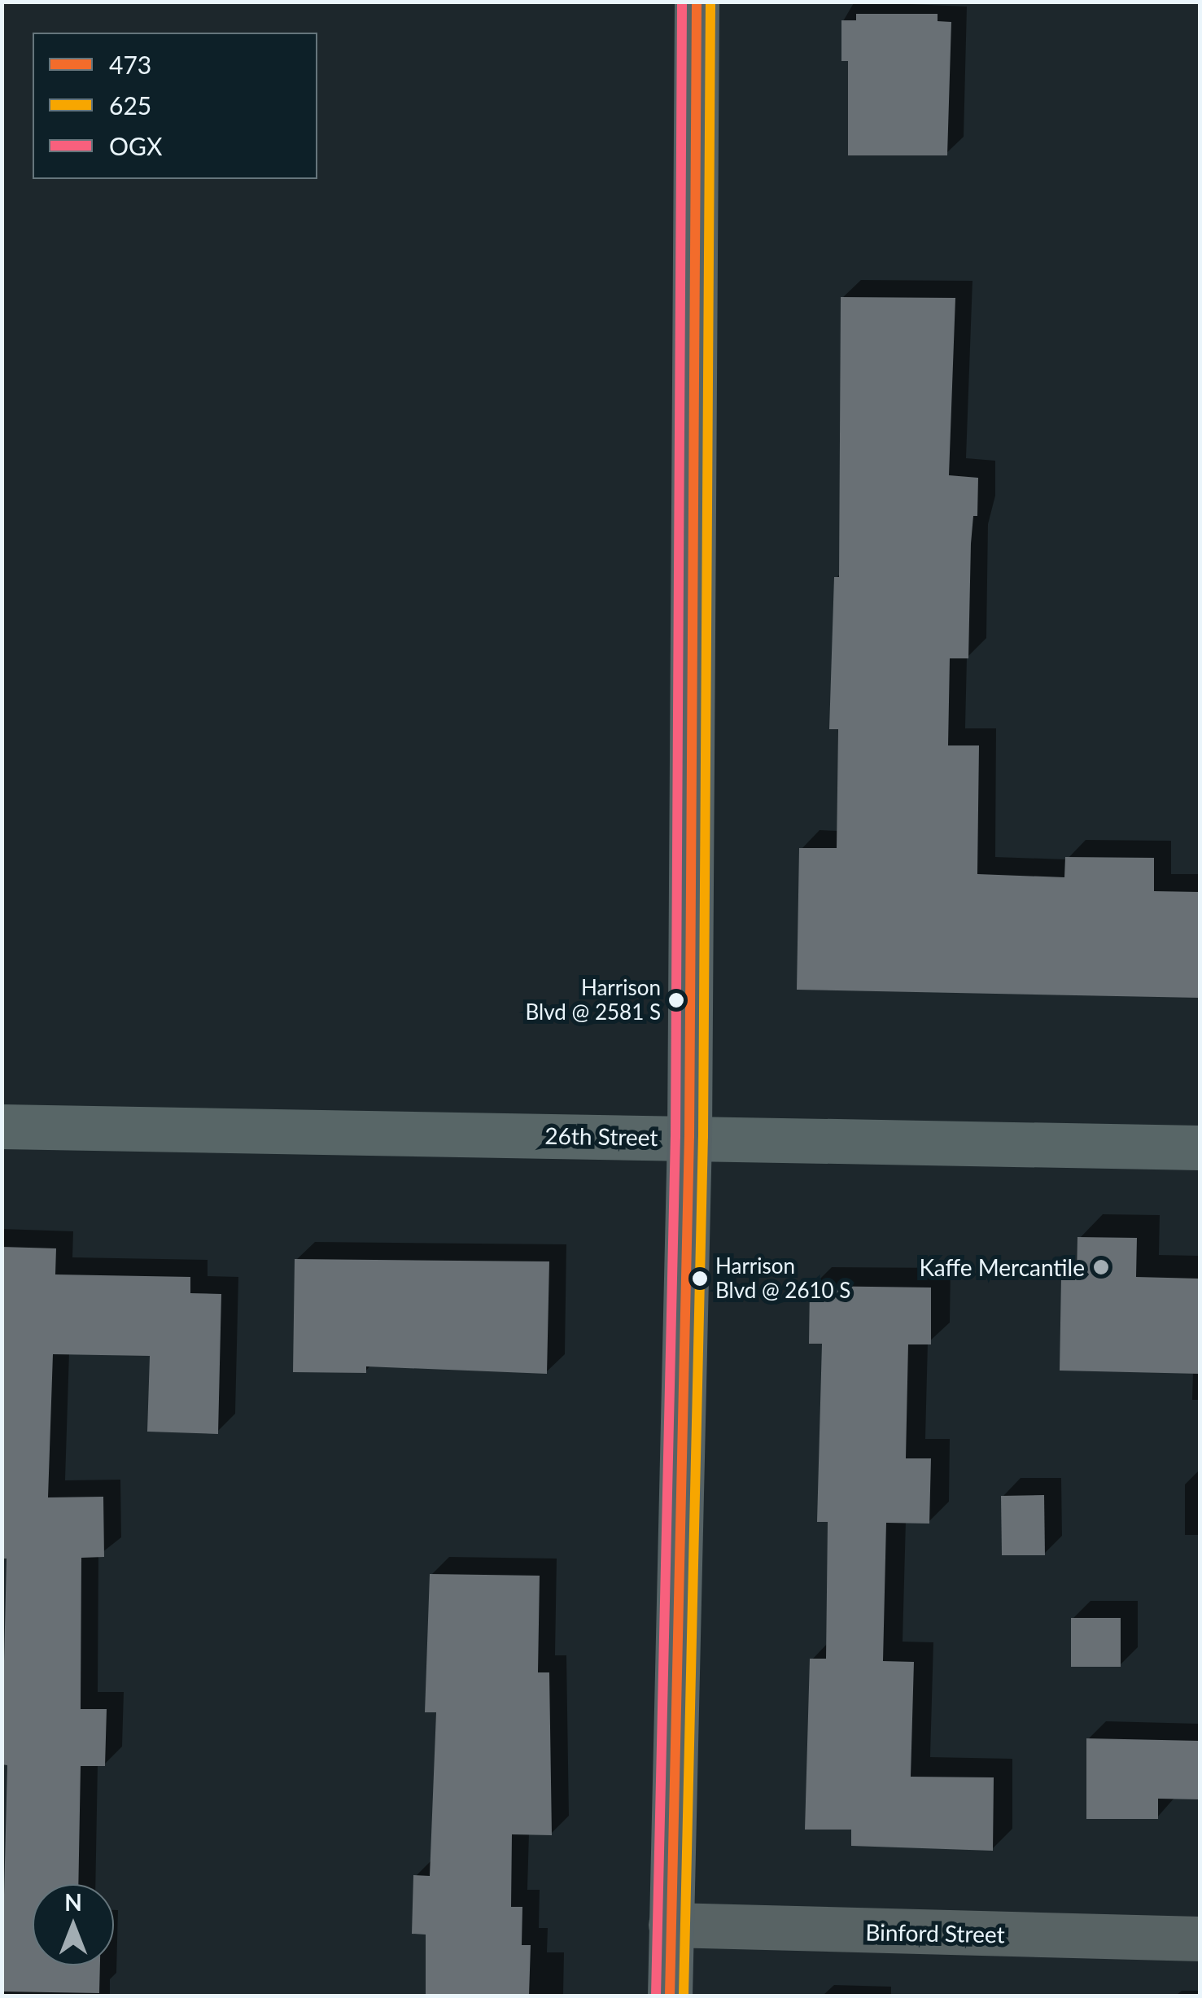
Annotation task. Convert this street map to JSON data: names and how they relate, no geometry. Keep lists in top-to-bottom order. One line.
{"streets":{"street":["26th Street","Binford Street"]},"places":["Harrison Blvd @ 2581 S","Kaffe Mercantile","Harrison Blvd @ 2610 S"],"lines":["transit line 473","transit line 625","transit line OGX"],"legend":["473","625","OGX"],"north":"top"}
